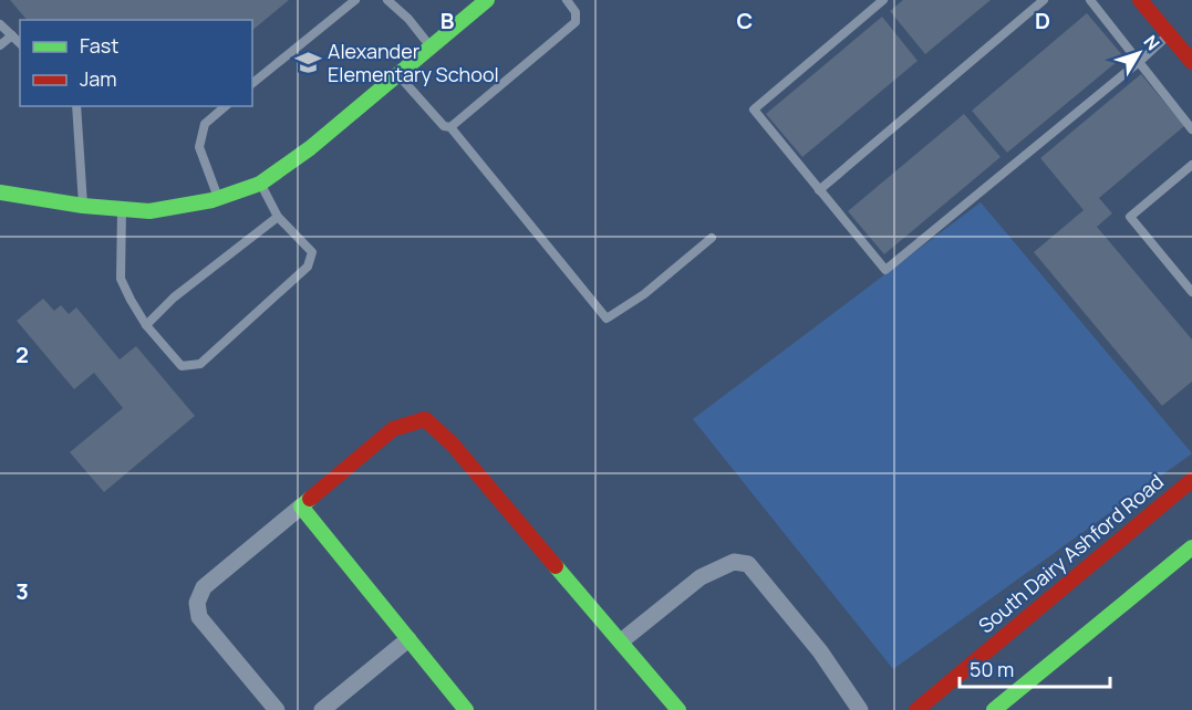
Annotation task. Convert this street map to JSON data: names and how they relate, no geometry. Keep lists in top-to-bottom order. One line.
{"streets":{"street":["South Dairy Ashford Road"]},"places":{"school or university":["Alexander Elementary School"]},"legend":["Fast","Jam"],"scale_bar":"50 m","north":"top right","grid":{"columns":["B","C","D"],"rows":["2","3"]}}
